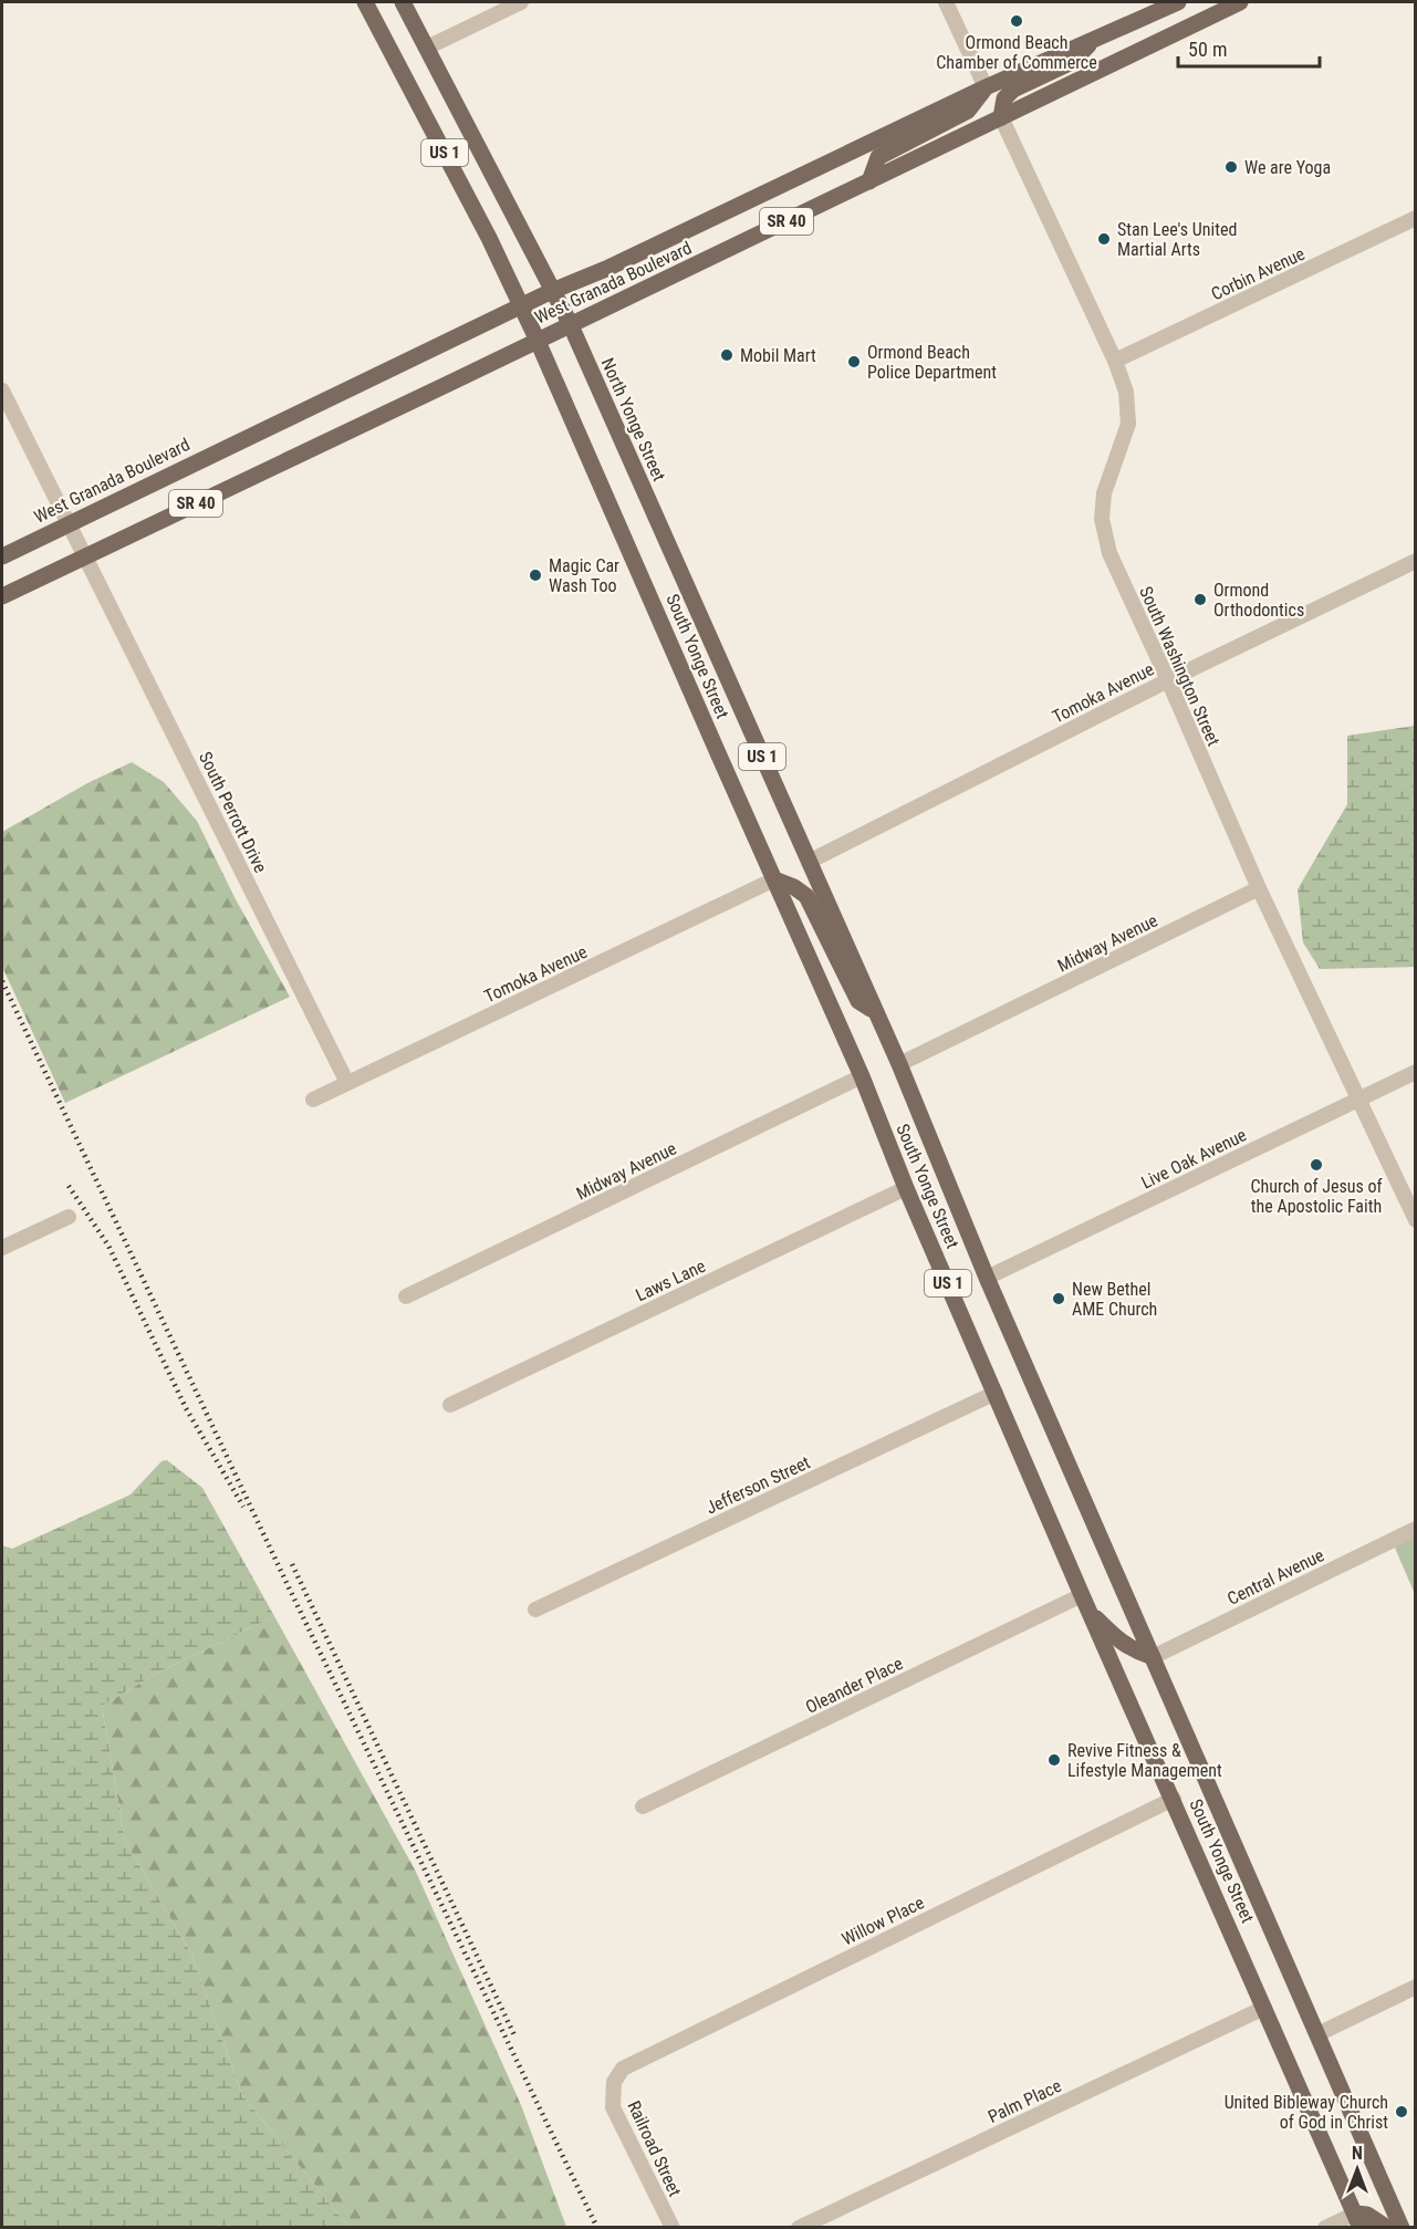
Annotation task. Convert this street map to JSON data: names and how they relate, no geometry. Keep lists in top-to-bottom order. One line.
{"streets":{"main road":["US 1","SR 40","West Granada Boulevard","North Yonge Street","South Yonge Street"],"street":["Corbin Avenue","South Washington Street","Tomoka Avenue","South Perrott Drive","Midway Avenue","Live Oak Avenue","Laws Lane","Jefferson Street","Central Avenue","Oleander Place","Willow Place","Palm Place","Railroad Street"]},"crossings":[["US 1","West Granada Boulevard"],["US 1","South Yonge Street"],["Corbin Avenue","South Washington Street"],["West Granada Boulevard","North Yonge Street"],["West Granada Boulevard","South Yonge Street"],["West Granada Boulevard","South Washington Street"],["West Granada Boulevard","South Perrott Drive"],["North Yonge Street","South Yonge Street"],["North Yonge Street","Tomoka Avenue"],["South Yonge Street","Tomoka Avenue"],["South Yonge Street","Midway Avenue"],["South Yonge Street","Live Oak Avenue"],["South Yonge Street","Laws Lane"],["South Yonge Street","Jefferson Street"],["South Yonge Street","Central Avenue"],["South Yonge Street","Oleander Place"],["South Yonge Street","Willow Place"],["South Yonge Street","Palm Place"],["South Washington Street","Tomoka Avenue"],["South Washington Street","Midway Avenue"],["South Washington Street","Live Oak Avenue"],["Tomoka Avenue","South Perrott Drive"],["Willow Place","Railroad Street"]],"places":["Ormond Beach Chamber of Commerce","We are Yoga","Stan Lee's United Martial Arts","Mobil Mart","Ormond Beach Police Department","Magic Car Wash Too","Ormond Orthodontics","Church of Jesus of the Apostolic Faith","New Bethel AME Church","Revive Fitness & Lifestyle Management","United Bibleway Church of God in Christ"],"scale_bar":"50 m","north":"top"}
